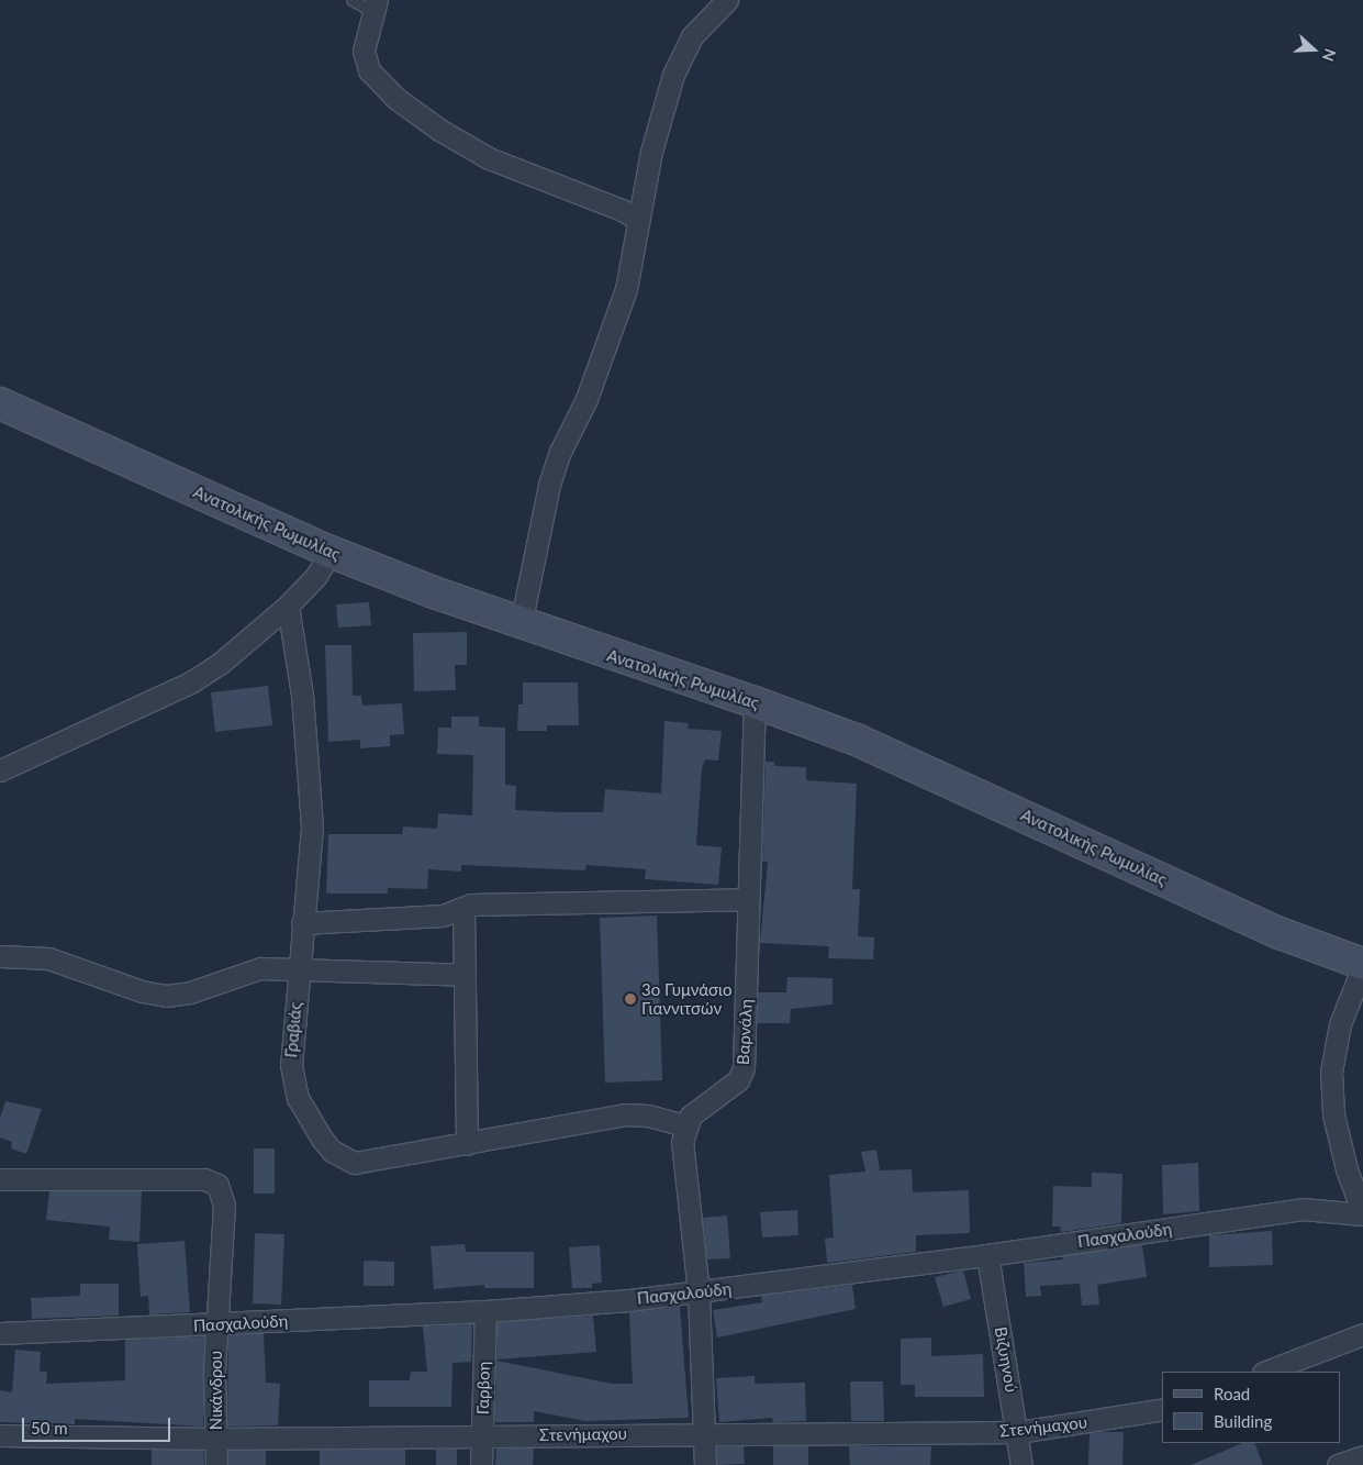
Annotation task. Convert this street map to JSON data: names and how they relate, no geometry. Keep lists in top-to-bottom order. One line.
{"streets":{"street":["Ανατολικής Ρωμυλίας","Γραβιάς","Βαρνάλη","Πασχαλούδη","Βιζυηνού","Γαρβοη","Νικάνδρου","Στενήμαχου"]},"crossings":[["Ανατολικής Ρωμυλίας","Βαρνάλη"],["Γραβιάς","Βαρνάλη"],["Πασχαλούδη","Βιζυηνού"],["Πασχαλούδη","Γαρβοη"],["Πασχαλούδη","Νικάνδρου"],["Βιζυηνού","Στενήμαχου"],["Γαρβοη","Στενήμαχου"],["Νικάνδρου","Στενήμαχου"]],"places":["3ο Γυμνάσιο Γιαννιτσών"],"legend":["Road","Building"],"scale_bar":"50 m","north":"right"}
